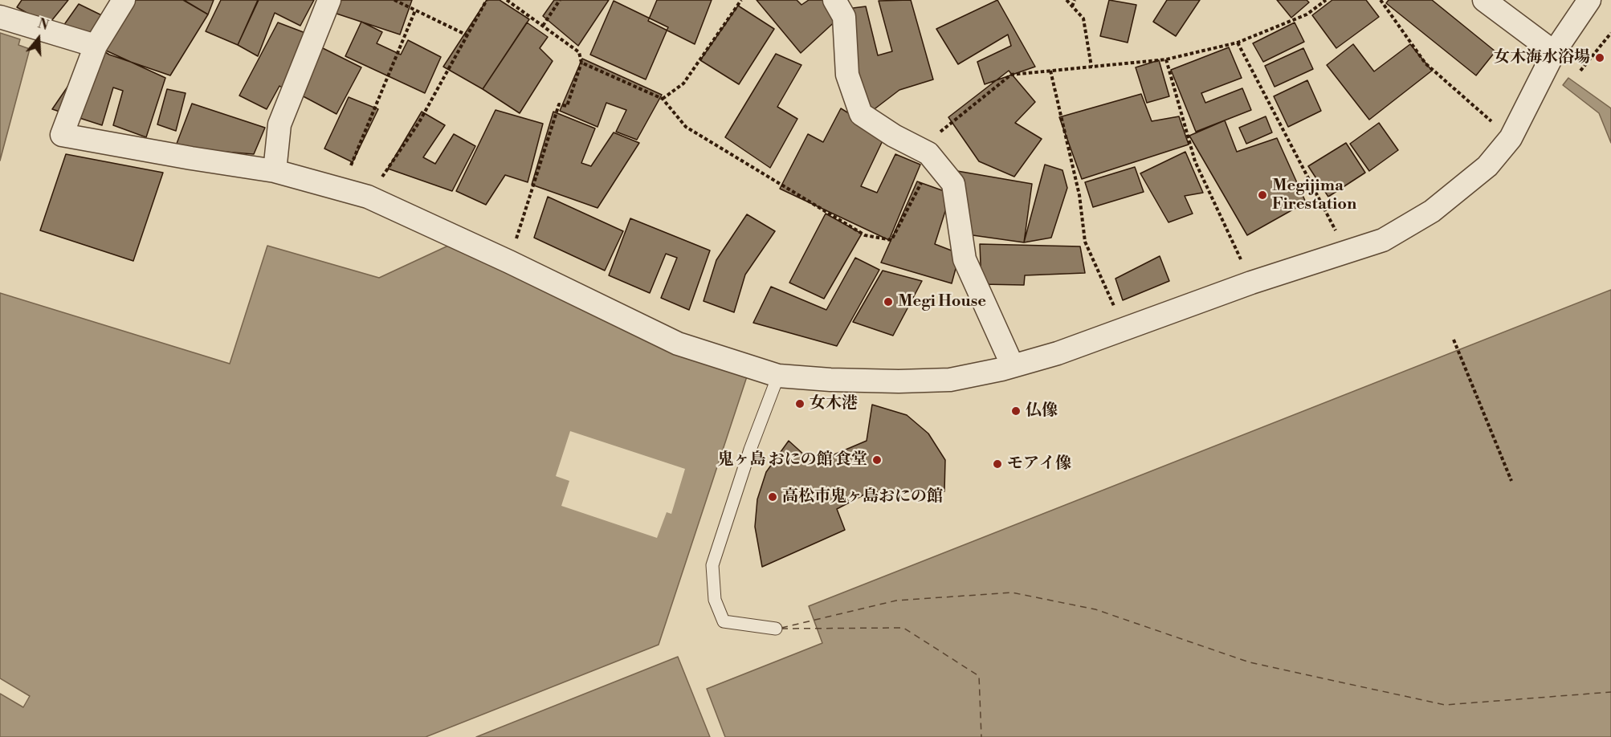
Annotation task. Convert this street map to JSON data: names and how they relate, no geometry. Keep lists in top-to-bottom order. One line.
{"places":["女木海水浴場","Megijima Firestation","Megi House","女木港","仏像","鬼ヶ島 おにの館 食堂","モアイ像","高松市鬼ヶ島おにの館"],"north":"top"}
